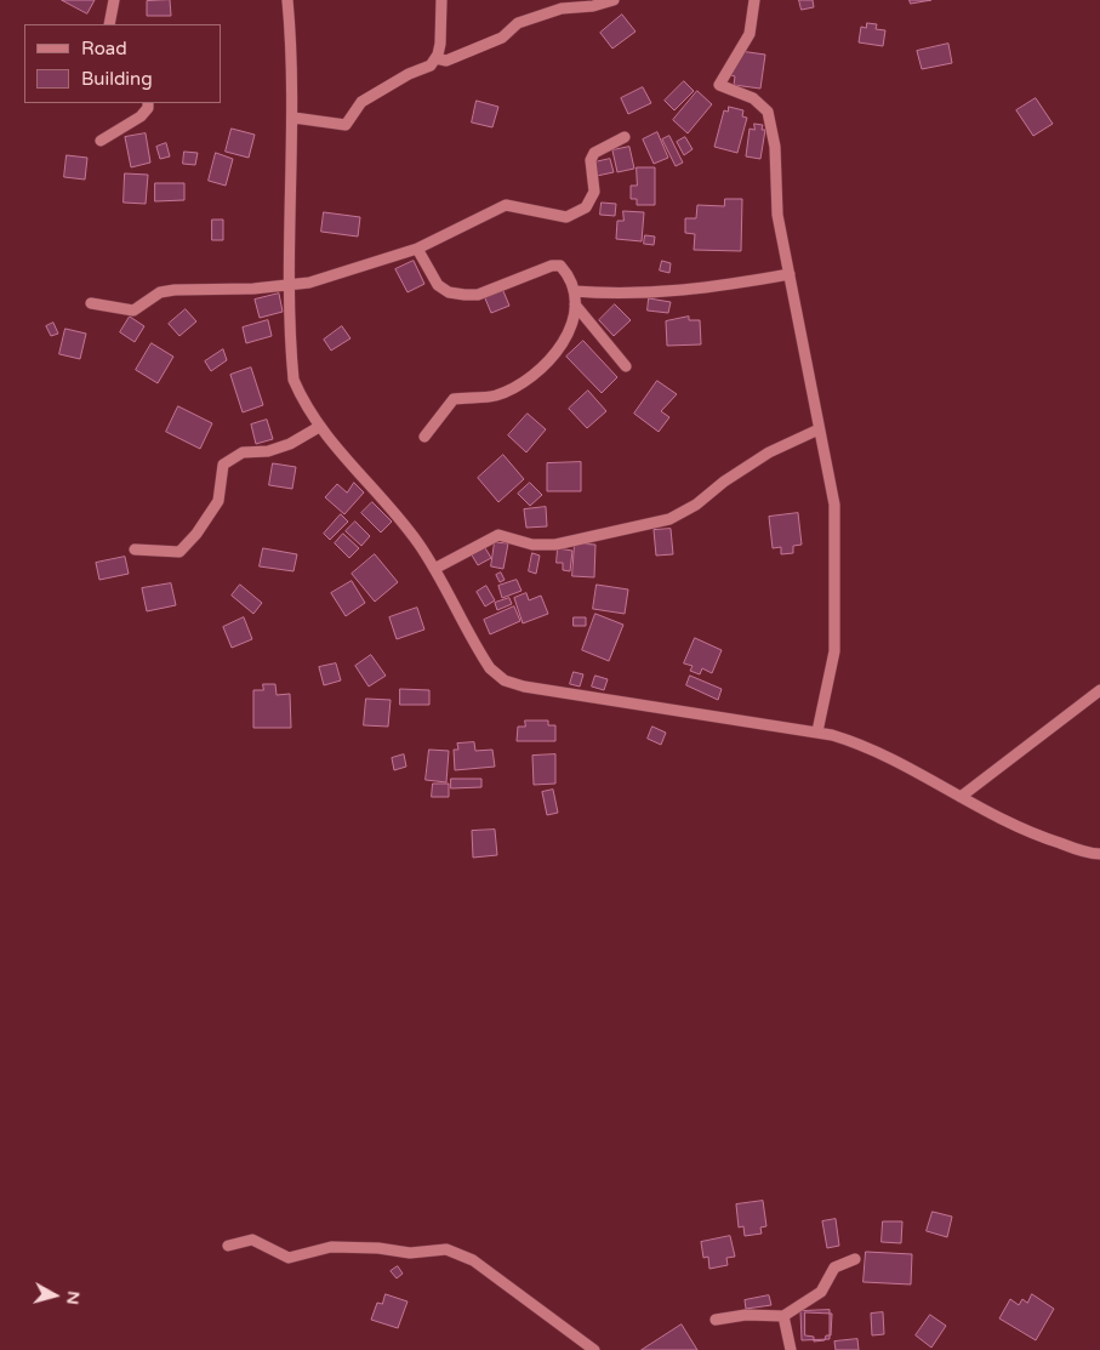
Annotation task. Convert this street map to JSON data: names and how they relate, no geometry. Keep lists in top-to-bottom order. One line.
{"legend":["Road","Building"],"north":"right"}
